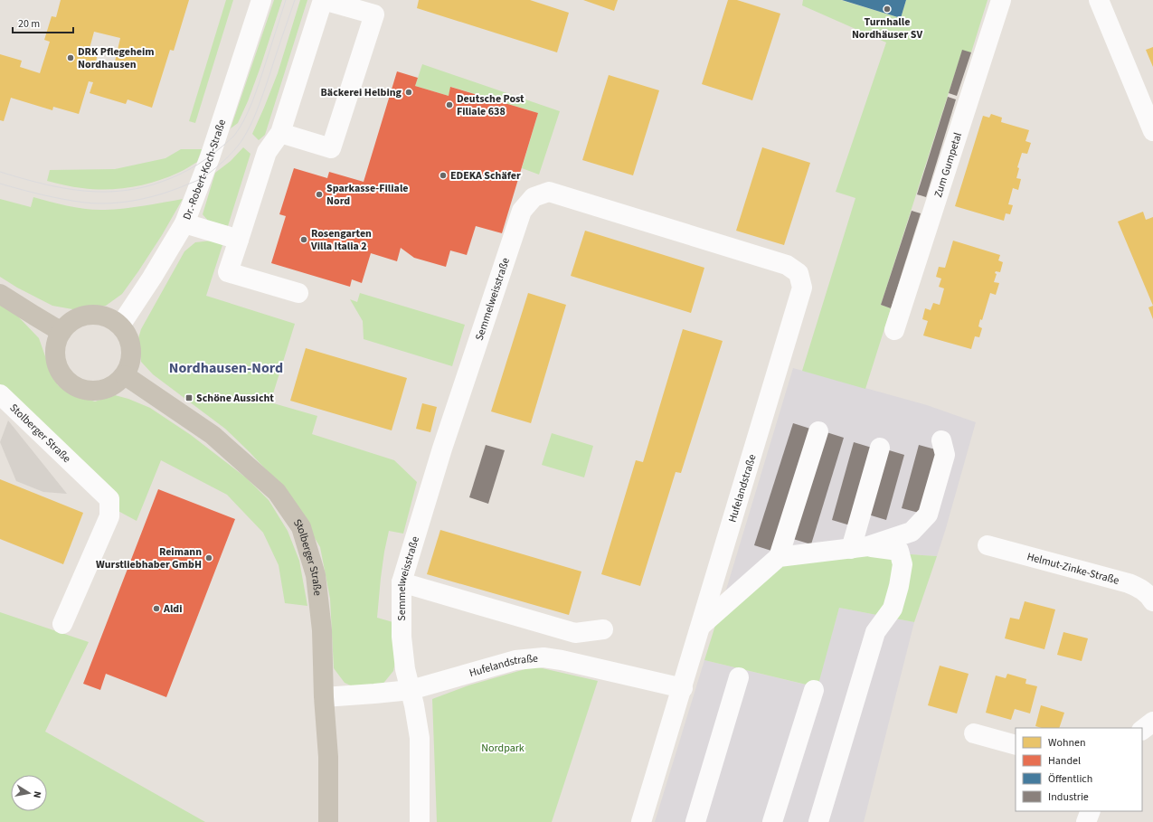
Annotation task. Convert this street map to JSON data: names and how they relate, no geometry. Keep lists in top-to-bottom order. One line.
{"streets":{"main road":["Stolberger Straße"],"street":["Zum Gumpetal","Dr.-Robert-Koch-Straße","Semmelweisstraße","Hufelandstraße","Helmut-Zinke-Straße"]},"crossings":[["Dr.-Robert-Koch-Straße","Stolberger Straße"],["Semmelweisstraße","Hufelandstraße"],["Stolberger Straße","Hufelandstraße"]],"districts":["Nordhausen-Nord"],"parks":["Nordpark"],"places":{"other":["Turnhalle Nordhäuser SV","DRK Pflegeheim Nordhausen","Bäckerei Helbing","Deutsche Post Filiale 638","EDEKA Schäfer","Sparkasse-Filiale Nord","Rosengarten Villa Italia 2","Reimann Wurstliebhaber GmbH","Aldi"],"transit":["Schöne Aussicht"]},"legend":["Wohnen","Handel","Öffentlich","Industrie"],"scale_bar":"20 m","north":"right"}
